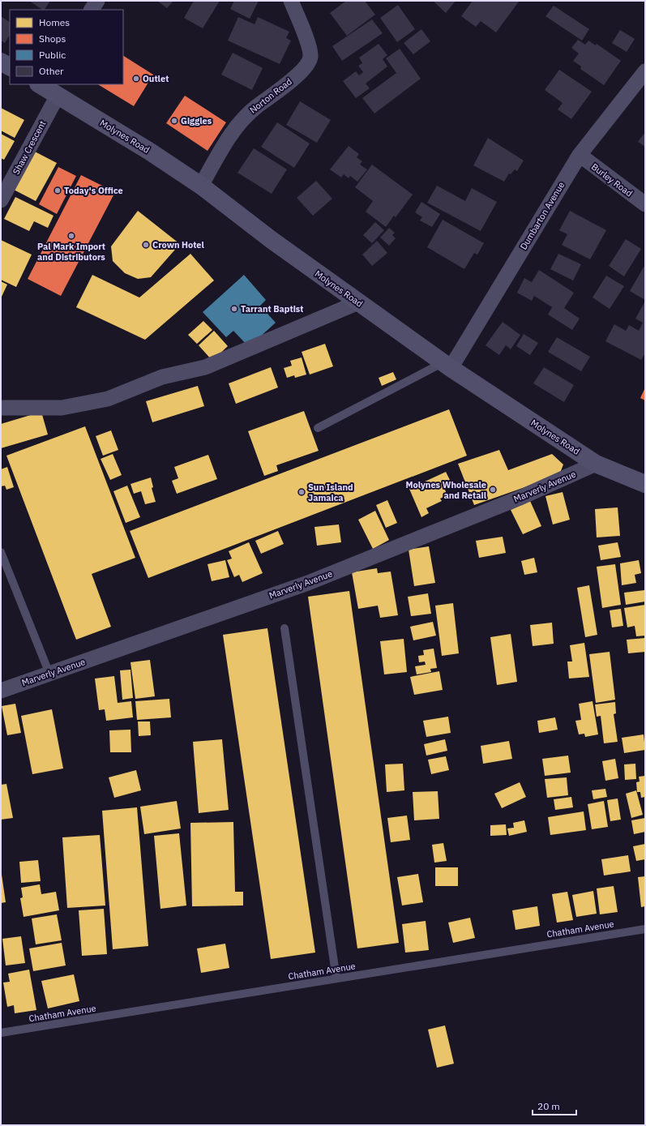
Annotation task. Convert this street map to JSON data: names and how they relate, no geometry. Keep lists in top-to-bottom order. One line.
{"streets":{"main road":["Molynes Road"],"street":["Norton Road","Shaw Crescent","Burley Road","Dumbarton Avenue","Marverly Avenue"],"lane":["Chatham Avenue"]},"crossings":[["Norton Road","Molynes Road"],["Molynes Road","Shaw Crescent"],["Molynes Road","Dumbarton Avenue"],["Molynes Road","Marverly Avenue"],["Burley Road","Dumbarton Avenue"]],"places":["Outlet","Giggles","Today's Office","Pal Mark Import and Distributors","Crown Hotel","Tarrant Baptist","Molynes Wholesale and Retail","Sun Island Jamaica"],"legend":["Homes","Shops","Public","Other"],"scale_bar":"20 m"}
